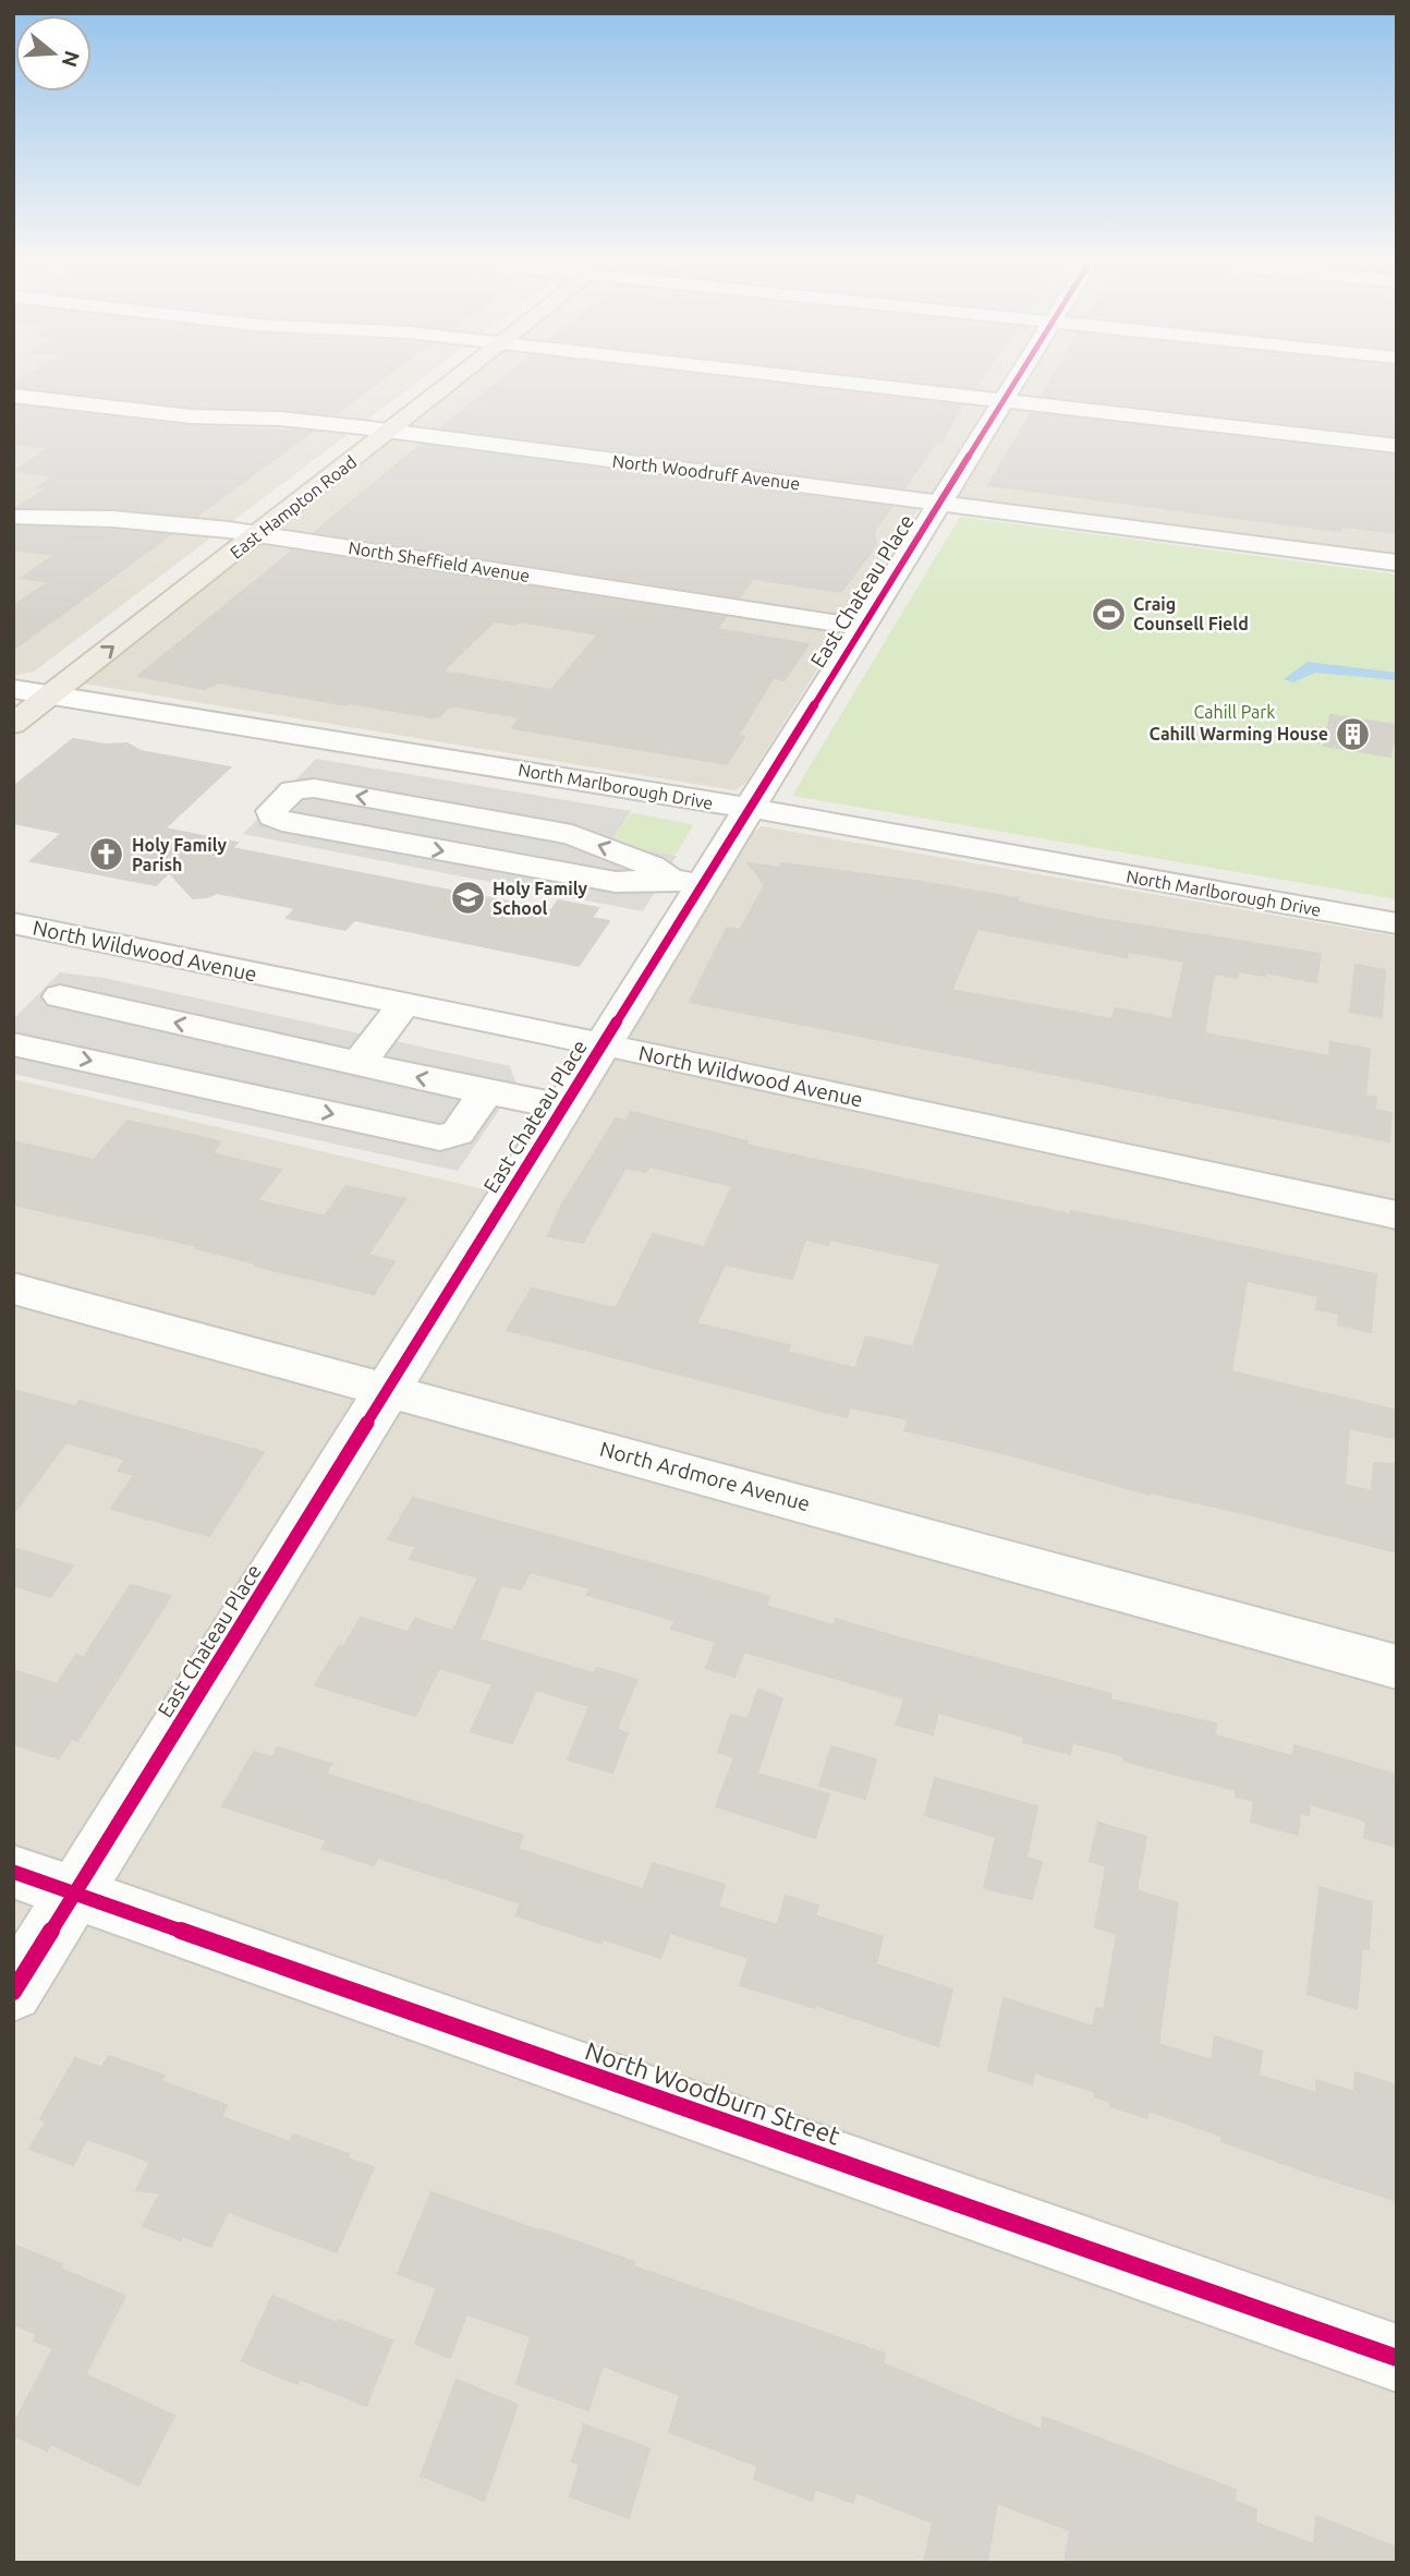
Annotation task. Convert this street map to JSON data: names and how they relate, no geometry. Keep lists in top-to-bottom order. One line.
{"streets":{"main road":["East Hampton Road"],"street":["North Woodruff Avenue","North Sheffield Avenue","East Chateau Place","North Marlborough Drive","North Wildwood Avenue","North Ardmore Avenue","North Woodburn Street"]},"crossings":[["North Woodruff Avenue","East Hampton Road"],["North Woodruff Avenue","East Chateau Place"],["East Hampton Road","North Sheffield Avenue"],["East Hampton Road","North Marlborough Drive"],["North Sheffield Avenue","East Chateau Place"],["East Chateau Place","North Marlborough Drive"],["East Chateau Place","North Wildwood Avenue"],["East Chateau Place","North Ardmore Avenue"],["East Chateau Place","North Woodburn Street"]],"parks":["Cahill Park"],"places":{"sports":["Craig Counsell Field"],"building":["Cahill Warming House"],"church":["Holy Family Parish"],"school or university":["Holy Family School"]},"north":"right"}
